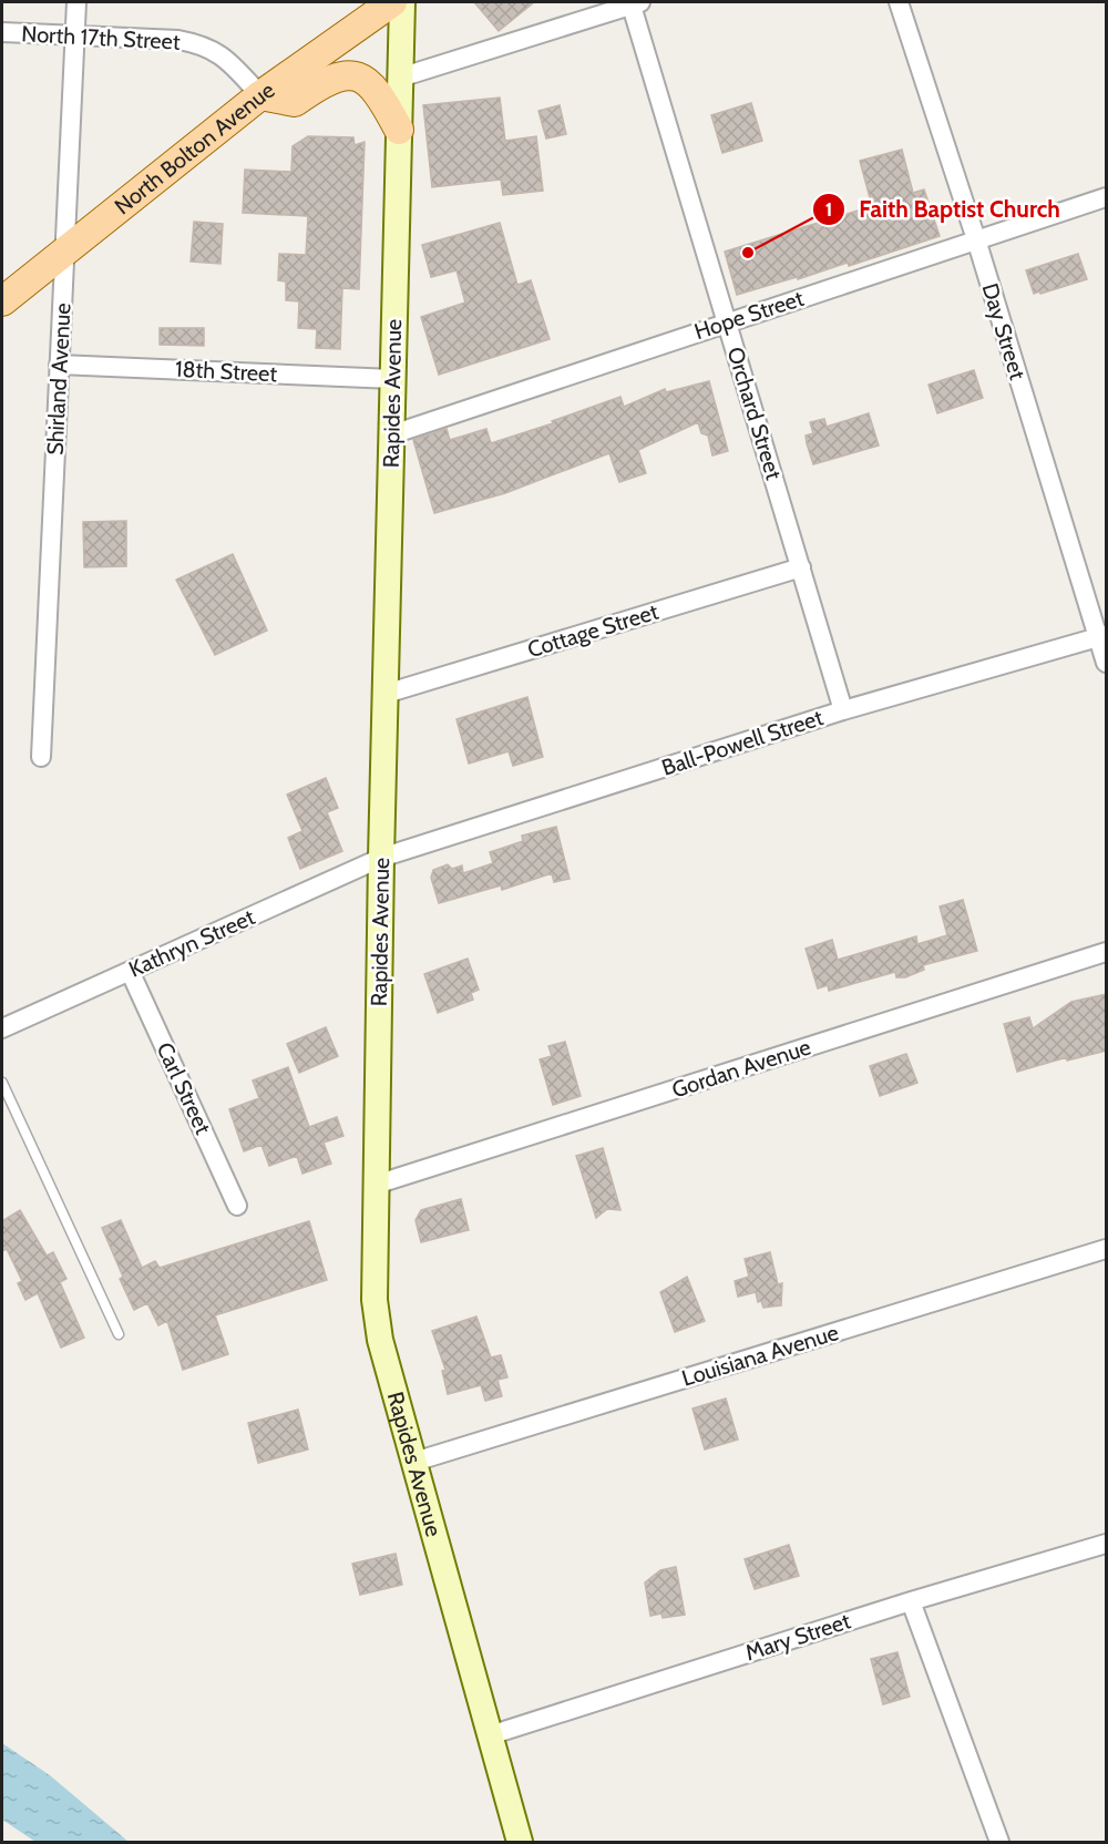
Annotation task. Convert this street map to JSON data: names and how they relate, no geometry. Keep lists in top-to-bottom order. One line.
{"streets":{"main road":["North Bolton Avenue","Rapides Avenue"],"street":["North 17th Street","Hope Street","Day Street","18th Street","Shirland Avenue","Orchard Street","Cottage Street","Ball-Powell Street","Kathryn Street","Gordan Avenue","Carl Street","Louisiana Avenue","Mary Street"]},"crossings":[["North 17th Street","North Bolton Avenue"],["North 17th Street","Shirland Avenue"],["North Bolton Avenue","Shirland Avenue"],["Hope Street","Day Street"],["Hope Street","Rapides Avenue"],["Hope Street","Orchard Street"],["Day Street","Ball-Powell Street"],["18th Street","Shirland Avenue"],["18th Street","Rapides Avenue"],["Rapides Avenue","Cottage Street"],["Rapides Avenue","Ball-Powell Street"],["Rapides Avenue","Kathryn Street"],["Rapides Avenue","Gordan Avenue"],["Rapides Avenue","Louisiana Avenue"],["Rapides Avenue","Mary Street"],["Orchard Street","Cottage Street"],["Orchard Street","Ball-Powell Street"],["Ball-Powell Street","Kathryn Street"],["Kathryn Street","Carl Street"]],"places":["Faith Baptist Church"]}
